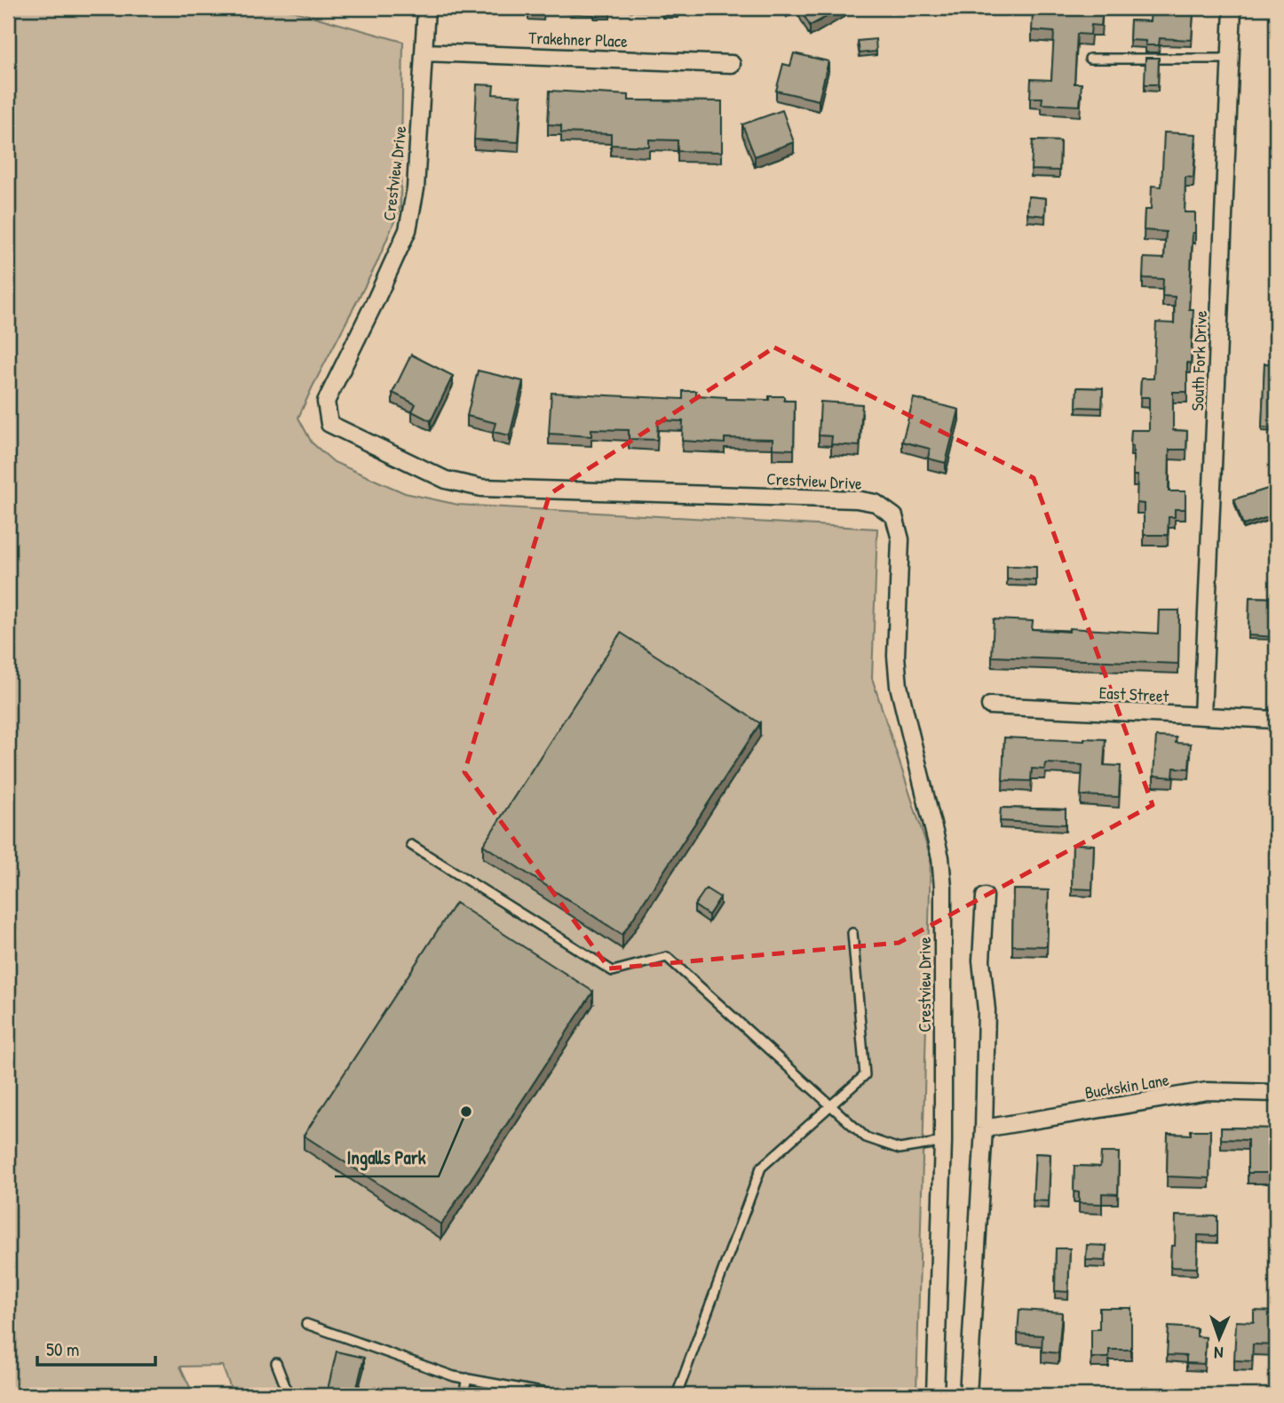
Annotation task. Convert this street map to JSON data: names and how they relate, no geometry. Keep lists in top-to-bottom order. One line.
{"streets":{"street":["Trakehner Place","Crestview Drive","South Fork Drive","East Street","Buckskin Lane"]},"crossings":[["Trakehner Place","Crestview Drive"],["South Fork Drive","East Street"]],"places":["Ingalls Park"],"scale_bar":"50 m","north":"bottom"}
